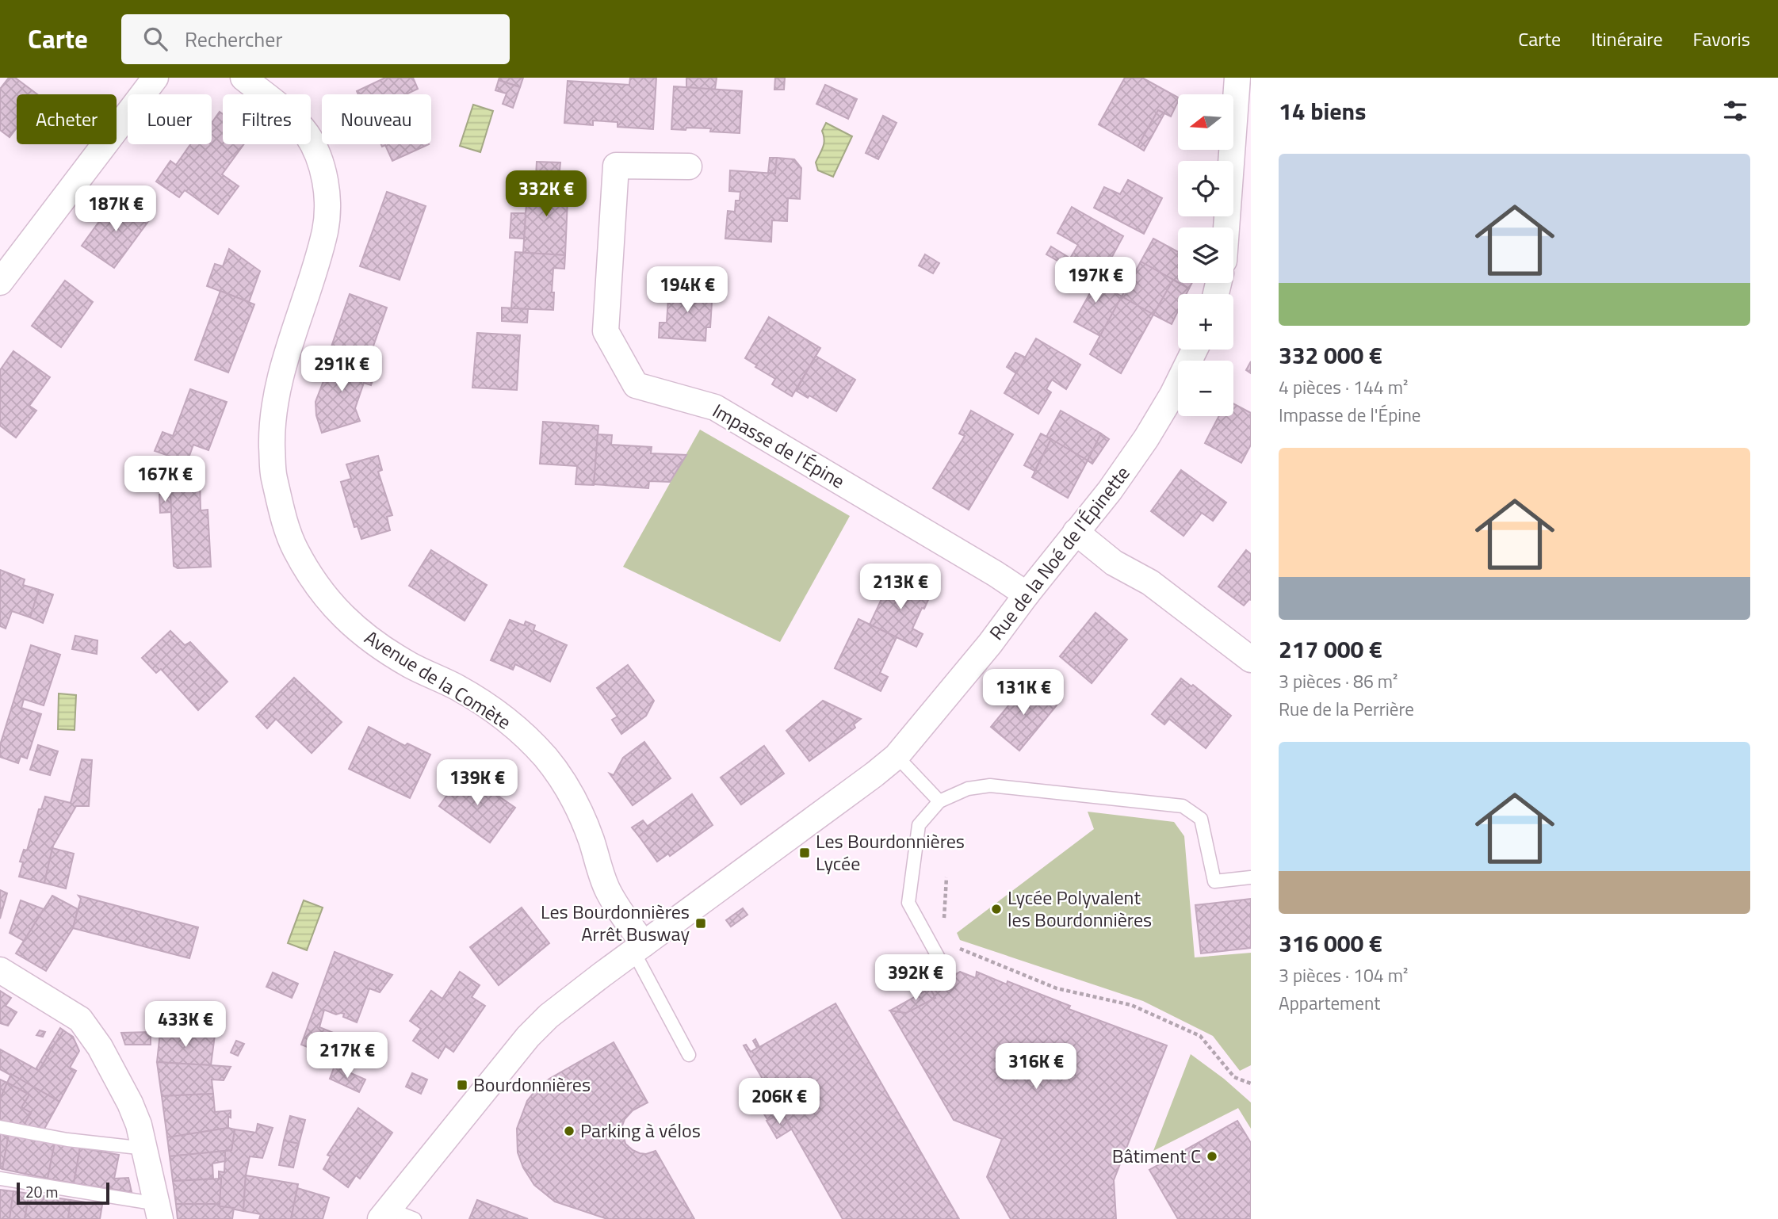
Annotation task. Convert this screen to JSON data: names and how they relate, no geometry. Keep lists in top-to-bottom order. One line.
{"streets":{"street":["Impasse de l'Épine","Rue de la Noé de l'Épinette","Avenue de la Comète"]},"crossings":[["Impasse de l'Épine","Rue de la Noé de l'Épinette"],["Rue de la Noé de l'Épinette","Avenue de la Comète"]],"places":{"transit":["Les Bourdonnières Lycée","Les Bourdonnières Arrêt Busway","Bourdonnières"],"other":["Lycée Polyvalent les Bourdonnières","Parking à vélos","Bâtiment C"]},"scale_bar":"20 m","north":"left","page":{"header":"Carte","search":"Rechercher","nav":["Carte","Itinéraire","Favoris"],"heading":"14 biens","map_buttons":["+","−"],"chip":["Acheter","Louer","Filtres","Nouveau"],"list":[{"name":"332 000 €","note":"4 pièces · 144 m² · Impasse de l'Épine"},{"name":"217 000 €","note":"3 pièces · 86 m² · Rue de la Perrière"},{"name":"316 000 €","note":"3 pièces · 104 m² · Appartement"}],"price":["332K €","187K €","197K €","194K €","291K €","167K €","213K €","131K €","139K €","392K €","433K €","217K €","316K €","206K €"],"scale":"20 m"}}
